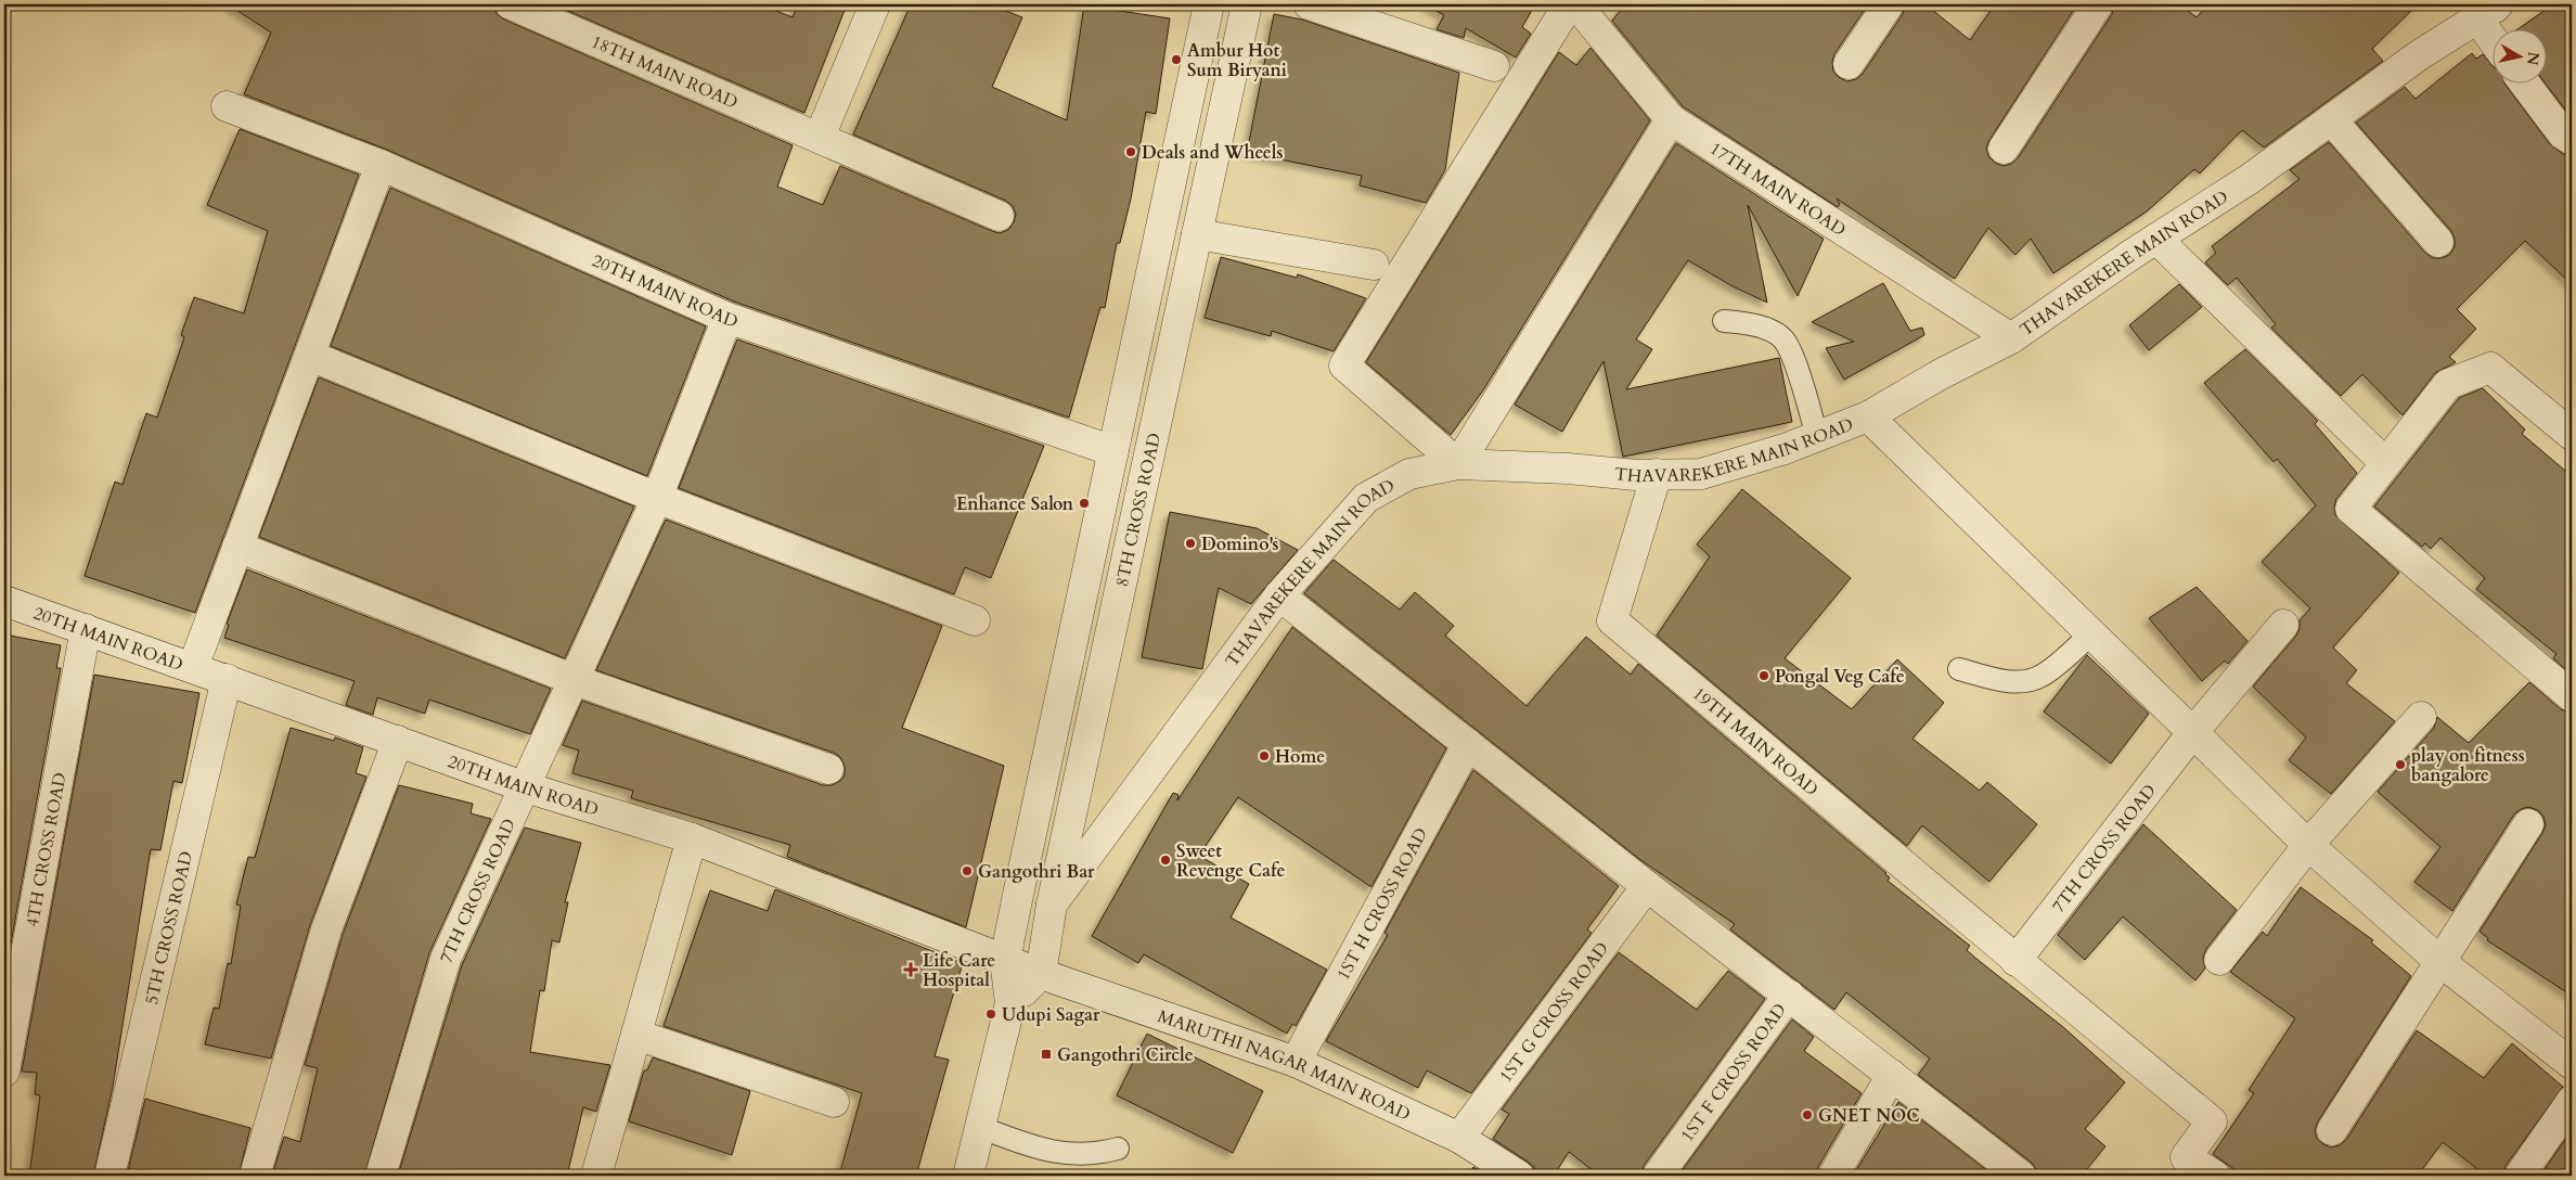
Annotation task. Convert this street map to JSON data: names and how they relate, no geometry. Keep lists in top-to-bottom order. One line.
{"streets":{"street":["18TH MAIN ROAD","17TH MAIN ROAD","THAVAREKERE MAIN ROAD","20TH MAIN ROAD","8TH CROSS ROAD","19TH MAIN ROAD","7TH CROSS ROAD","4TH CROSS ROAD","1ST H CROSS ROAD","5TH CROSS ROAD","1ST G CROSS ROAD","MARUTHI NAGAR MAIN ROAD","1ST F CROSS ROAD"]},"crossings":[["17TH MAIN ROAD","THAVAREKERE MAIN ROAD"],["THAVAREKERE MAIN ROAD","8TH CROSS ROAD"],["THAVAREKERE MAIN ROAD","19TH MAIN ROAD"],["20TH MAIN ROAD","8TH CROSS ROAD"],["20TH MAIN ROAD","7TH CROSS ROAD"],["20TH MAIN ROAD","4TH CROSS ROAD"],["20TH MAIN ROAD","5TH CROSS ROAD"],["20TH MAIN ROAD","MARUTHI NAGAR MAIN ROAD"],["8TH CROSS ROAD","MARUTHI NAGAR MAIN ROAD"],["19TH MAIN ROAD","7TH CROSS ROAD"],["1ST H CROSS ROAD","MARUTHI NAGAR MAIN ROAD"],["1ST G CROSS ROAD","MARUTHI NAGAR MAIN ROAD"]],"places":{"other":["Ambur Hot Sum Biryani","Deals and Wheels","Enhance Salon","Domino's","Pongal Veg Cafe","Home","play on fitness bangalore","Sweet Revenge Cafe","Gangothri Bar","Udupi Sagar","GNET NOC"],"health":["Life Care Hospital"],"transit":["Gangothri Circle"]},"north":"right"}
